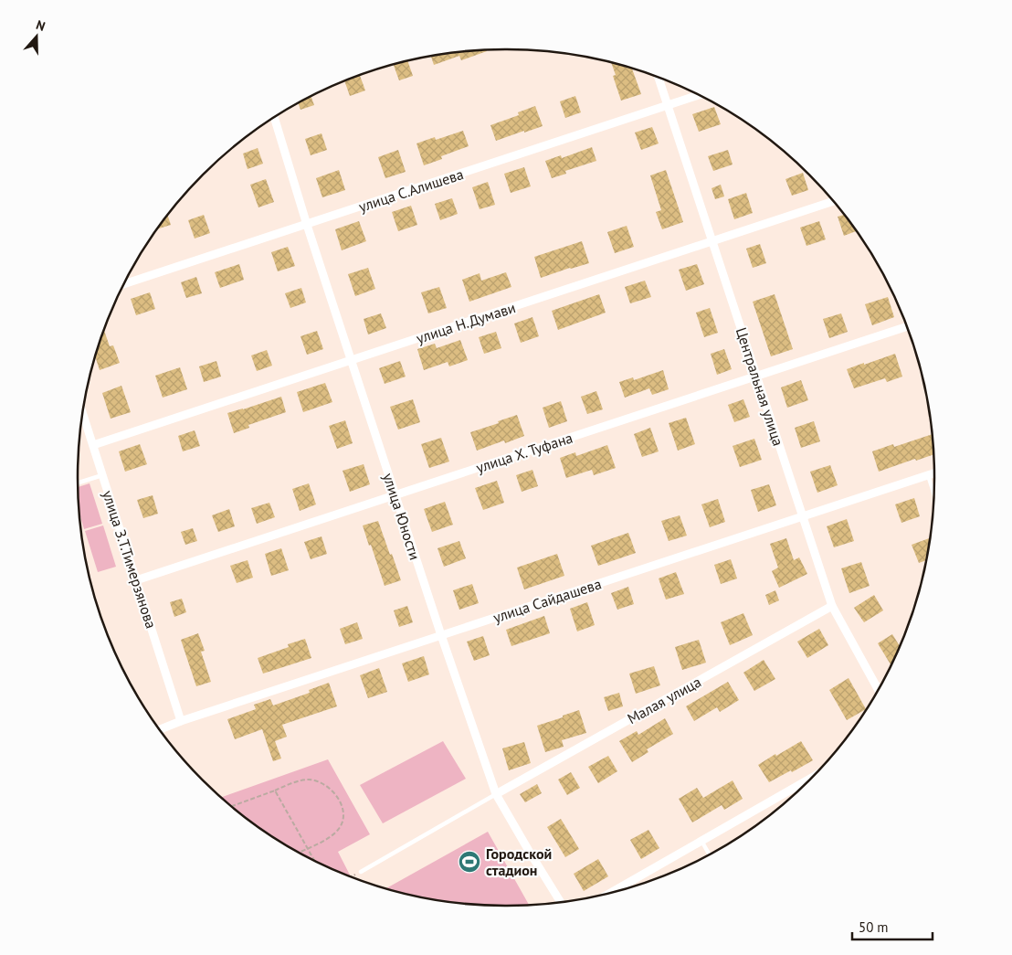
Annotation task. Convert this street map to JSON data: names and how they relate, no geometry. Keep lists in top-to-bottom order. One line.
{"streets":{"street":["улица С.Алишева","улица Н.Думави","Центральная улица","улица Х. Туфана","улица Юности","улица З.Т.Тимерзянова","улица Сайдашева","Малая улица"]},"crossings":[["улица С.Алишева","Центральная улица"],["улица С.Алишева","улица Юности"],["улица Н.Думави","Центральная улица"],["улица Н.Думави","улица Юности"],["улица Н.Думави","улица З.Т.Тимерзянова"],["Центральная улица","улица Х. Туфана"],["Центральная улица","улица Сайдашева"],["Центральная улица","Малая улица"],["улица Х. Туфана","улица Юности"],["улица Х. Туфана","улица З.Т.Тимерзянова"],["улица Юности","улица Сайдашева"],["улица Юности","Малая улица"],["улица З.Т.Тимерзянова","улица Сайдашева"]],"places":{"sports":["Городской стадион"]},"scale_bar":"50 m","north":"top"}
